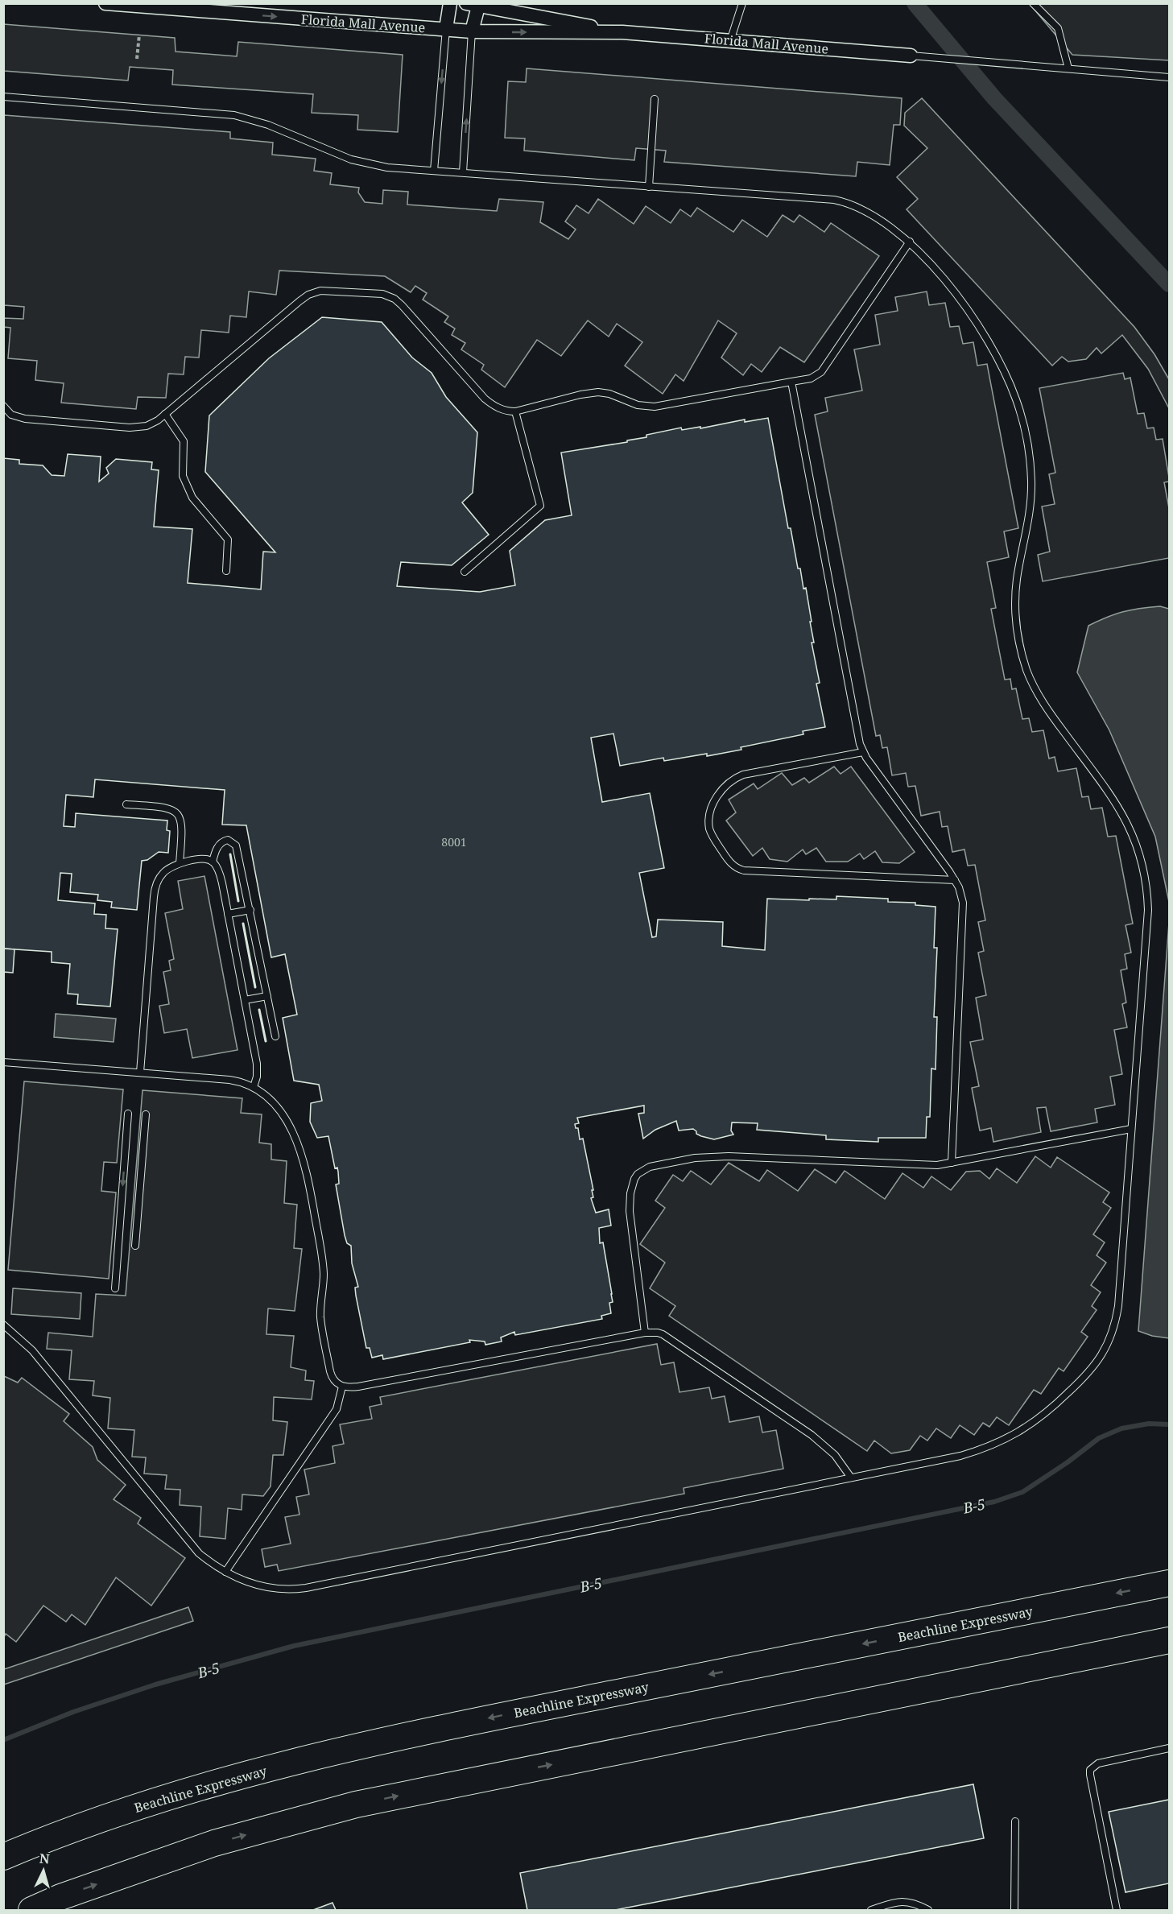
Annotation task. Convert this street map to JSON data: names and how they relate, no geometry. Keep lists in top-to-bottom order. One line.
{"streets":{"highway":["Beachline Expressway"],"street":["Florida Mall Avenue"]},"water":["B-5"],"house_numbers":["8001"],"north":"top"}
